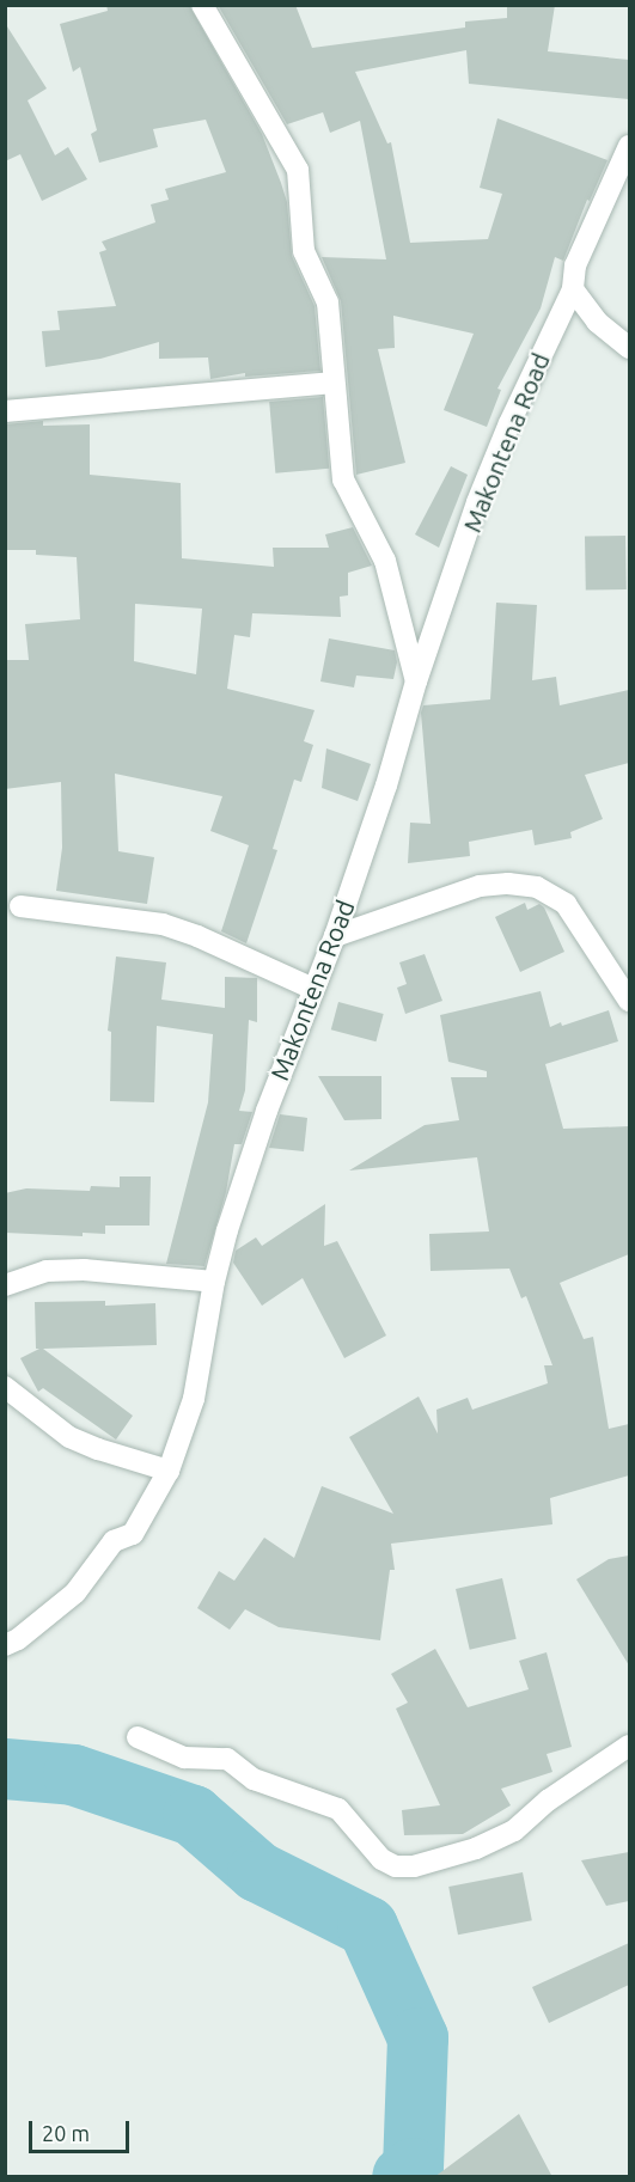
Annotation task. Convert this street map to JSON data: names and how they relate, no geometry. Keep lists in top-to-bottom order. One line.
{"streets":{"street":["Makontena Road"]},"scale_bar":"20 m"}
